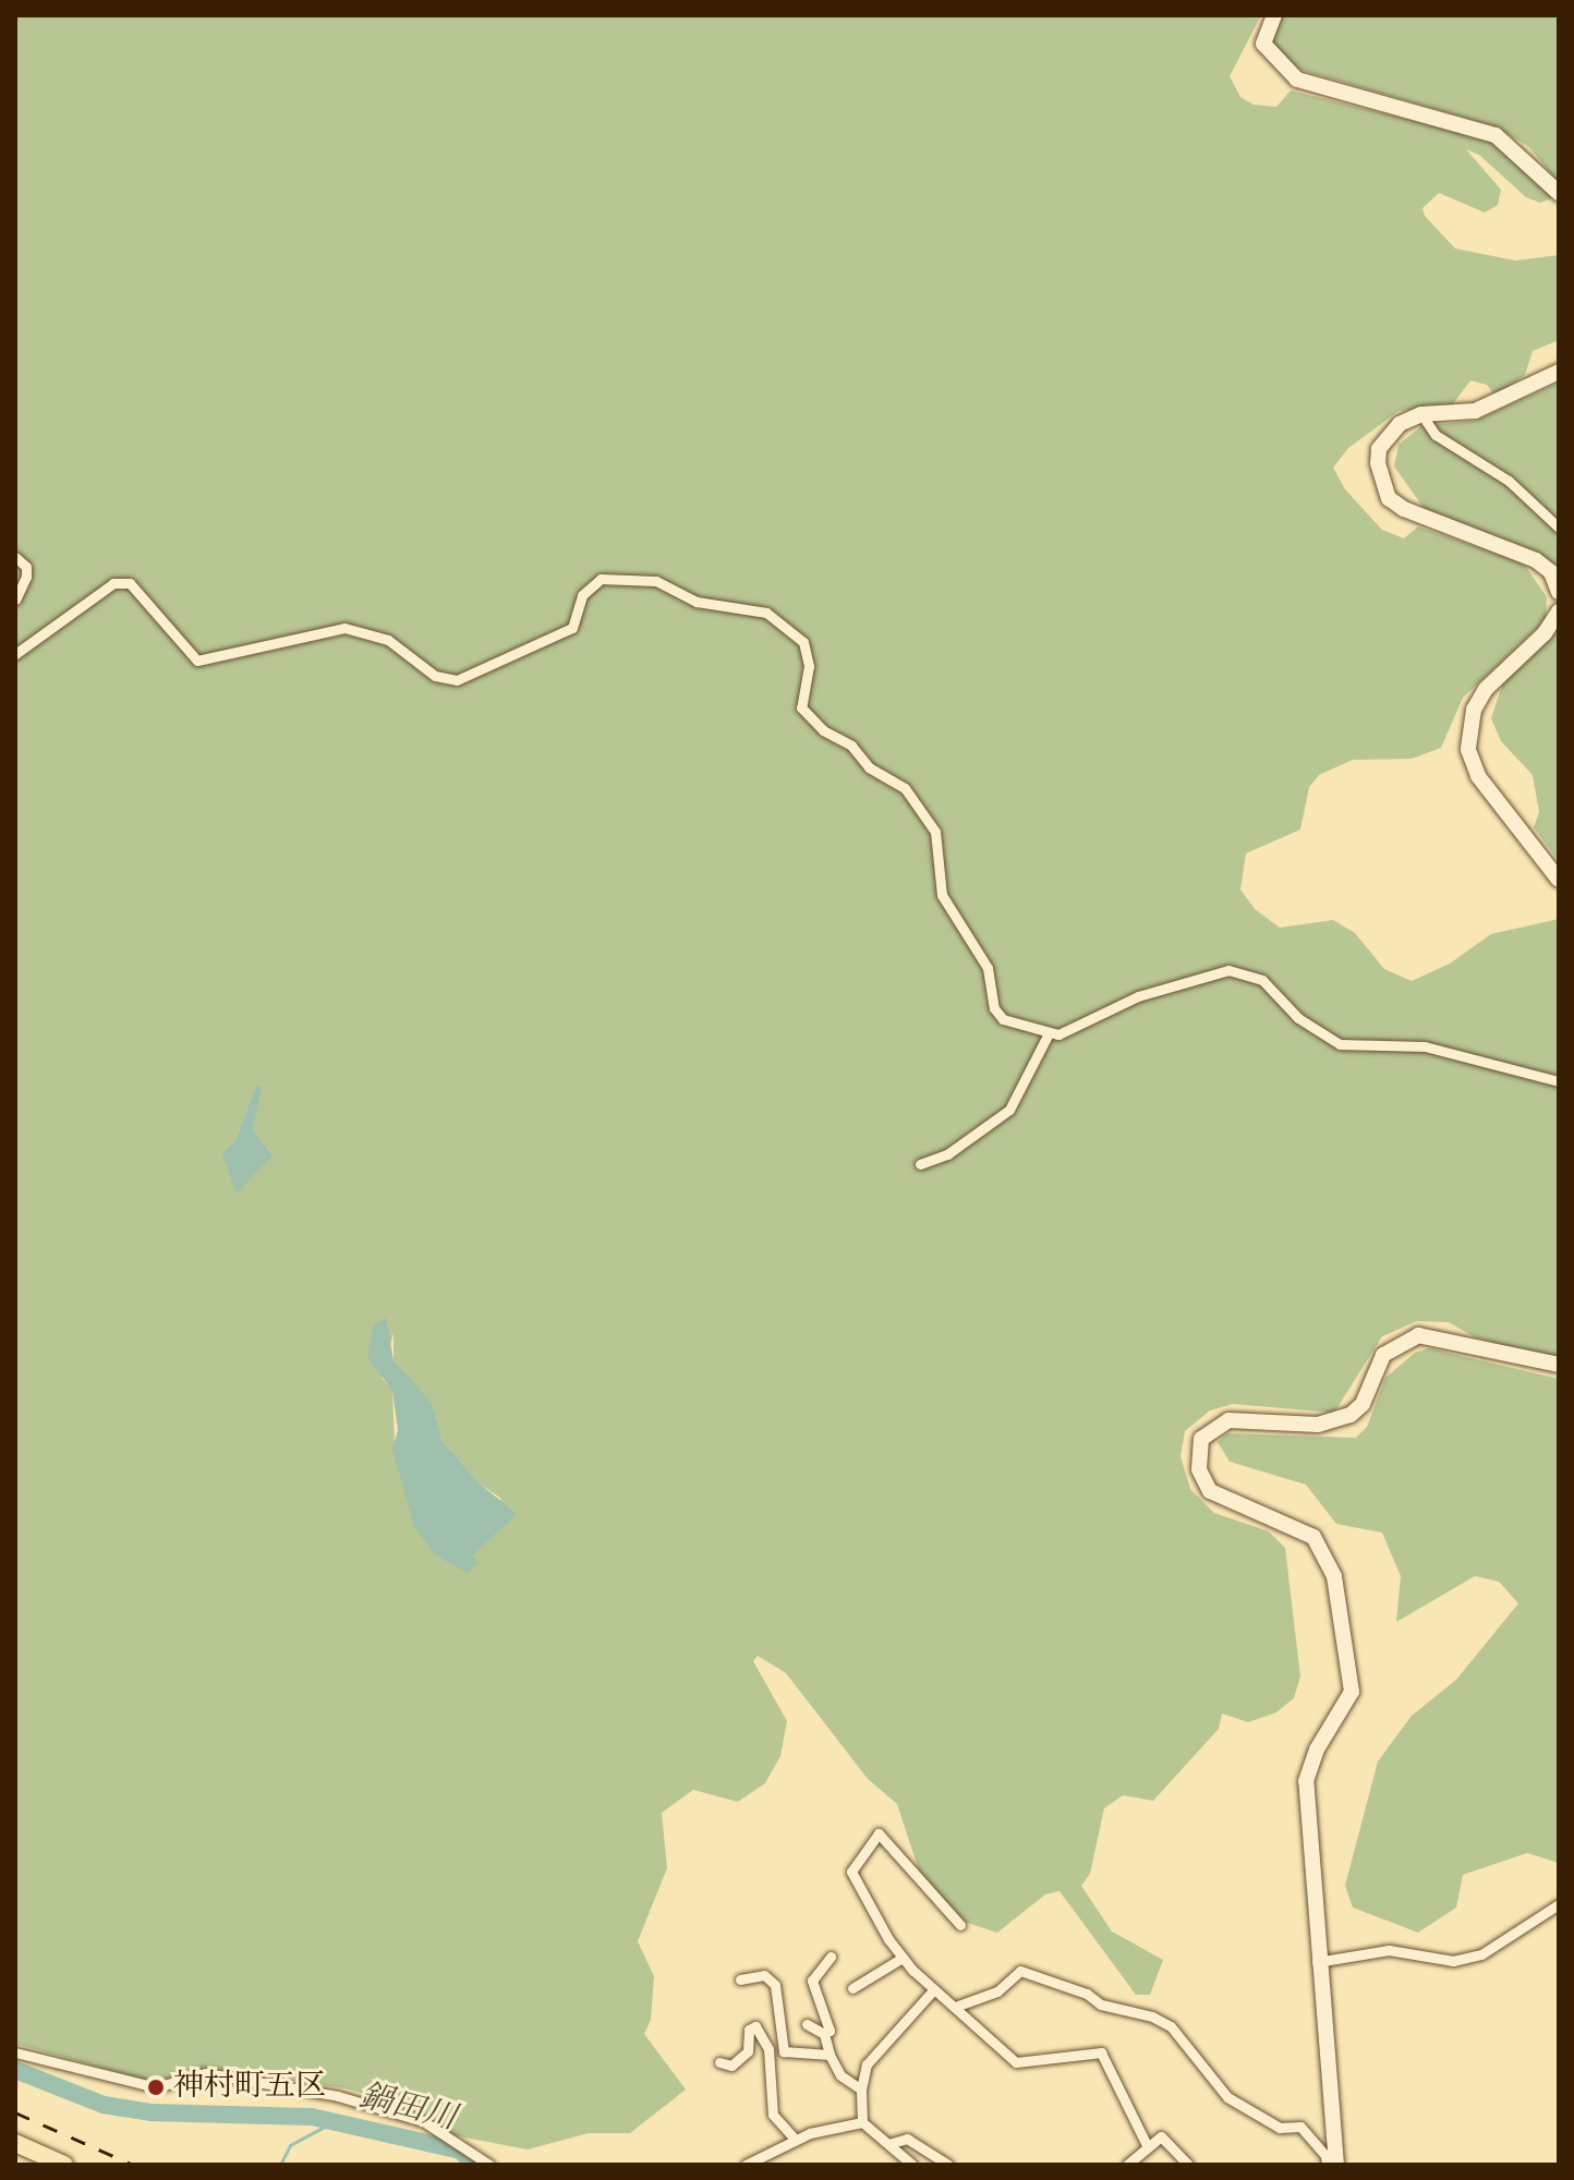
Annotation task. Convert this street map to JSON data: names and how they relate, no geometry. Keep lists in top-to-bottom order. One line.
{"water":["鍋田川"],"places":["神村町五区"]}
